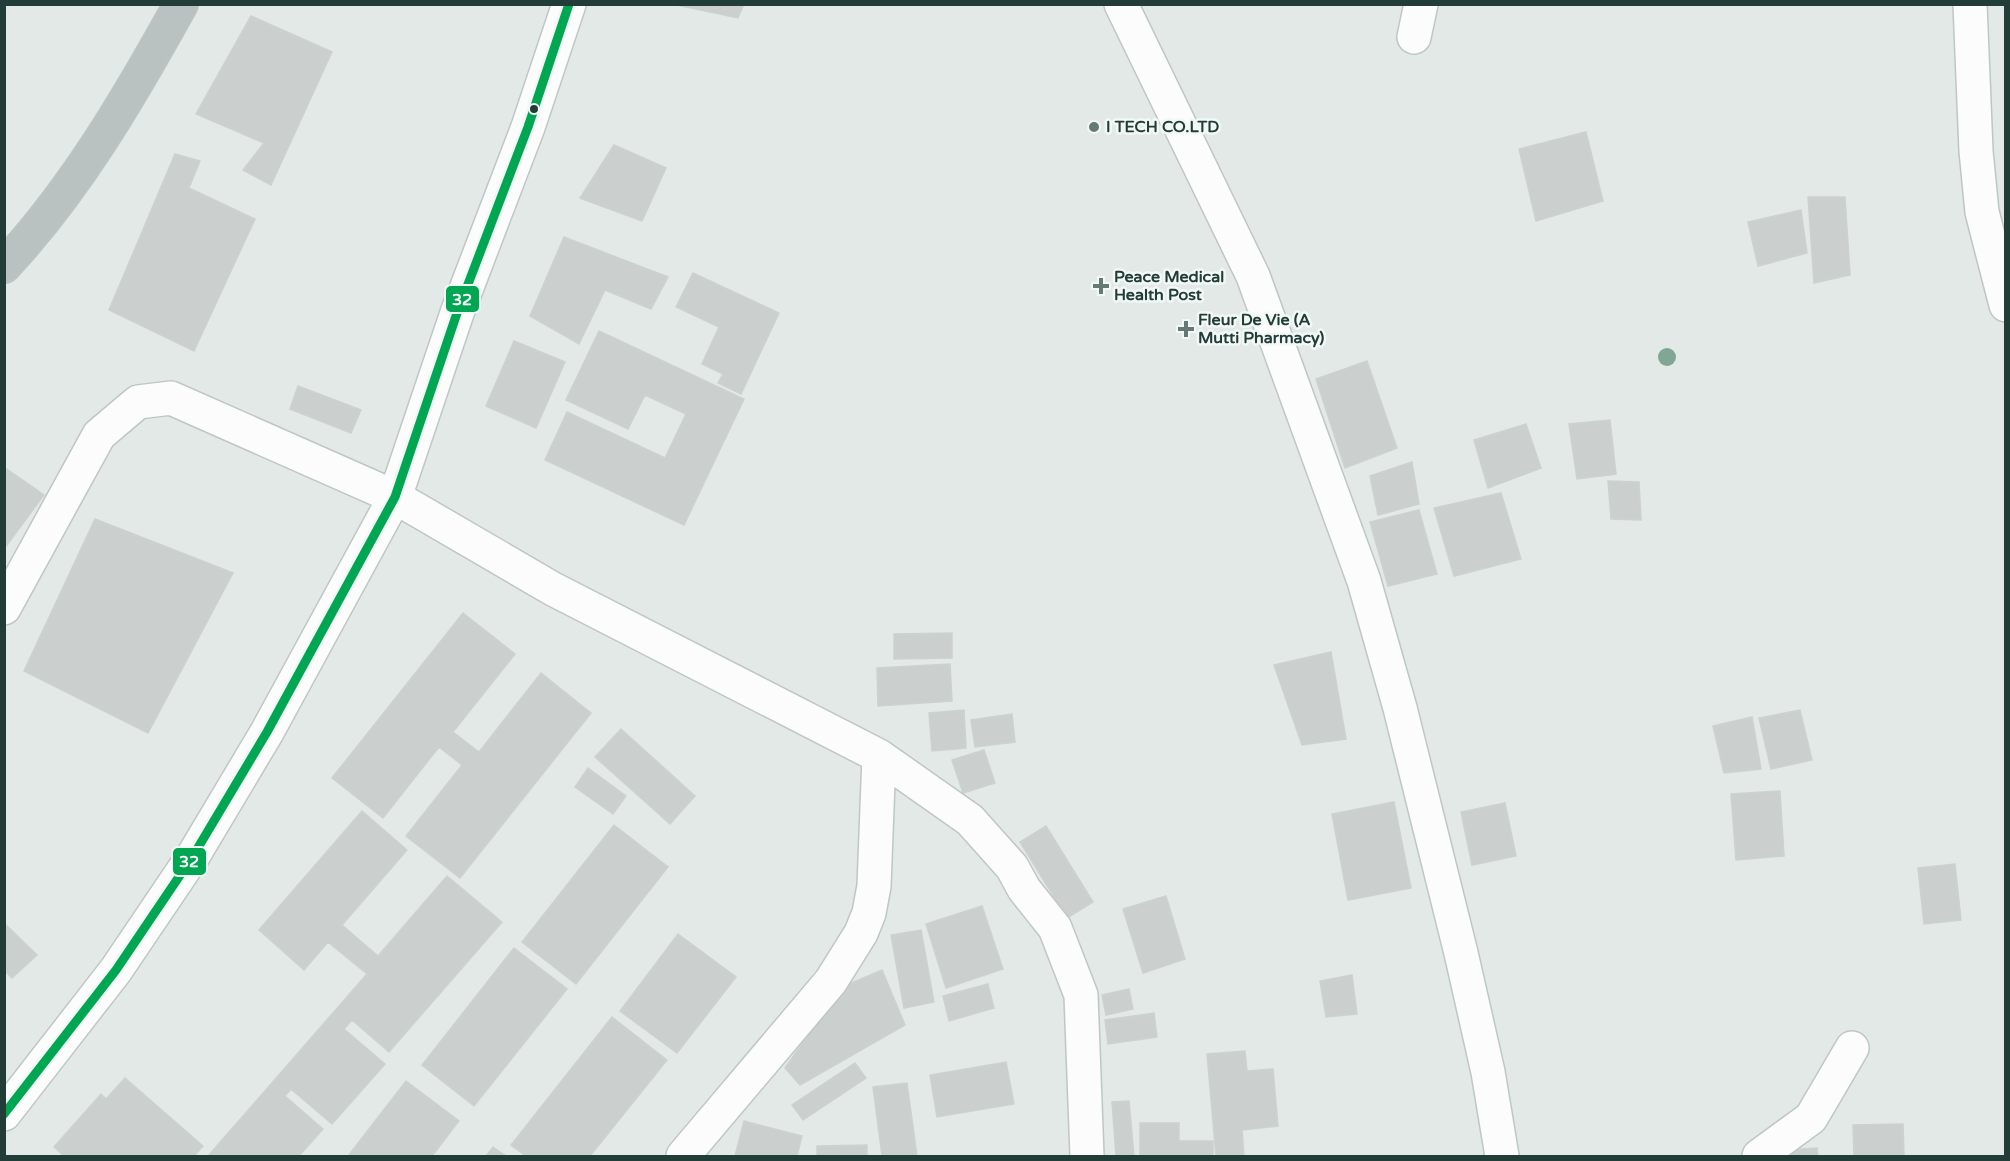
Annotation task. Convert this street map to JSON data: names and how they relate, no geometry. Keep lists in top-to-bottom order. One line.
{"places":{"other":["I TECH CO.LTD"],"health":["Peace Medical Health Post","Fleur De Vie (A Mutti Pharmacy)"]},"lines":["transit line 32"]}
